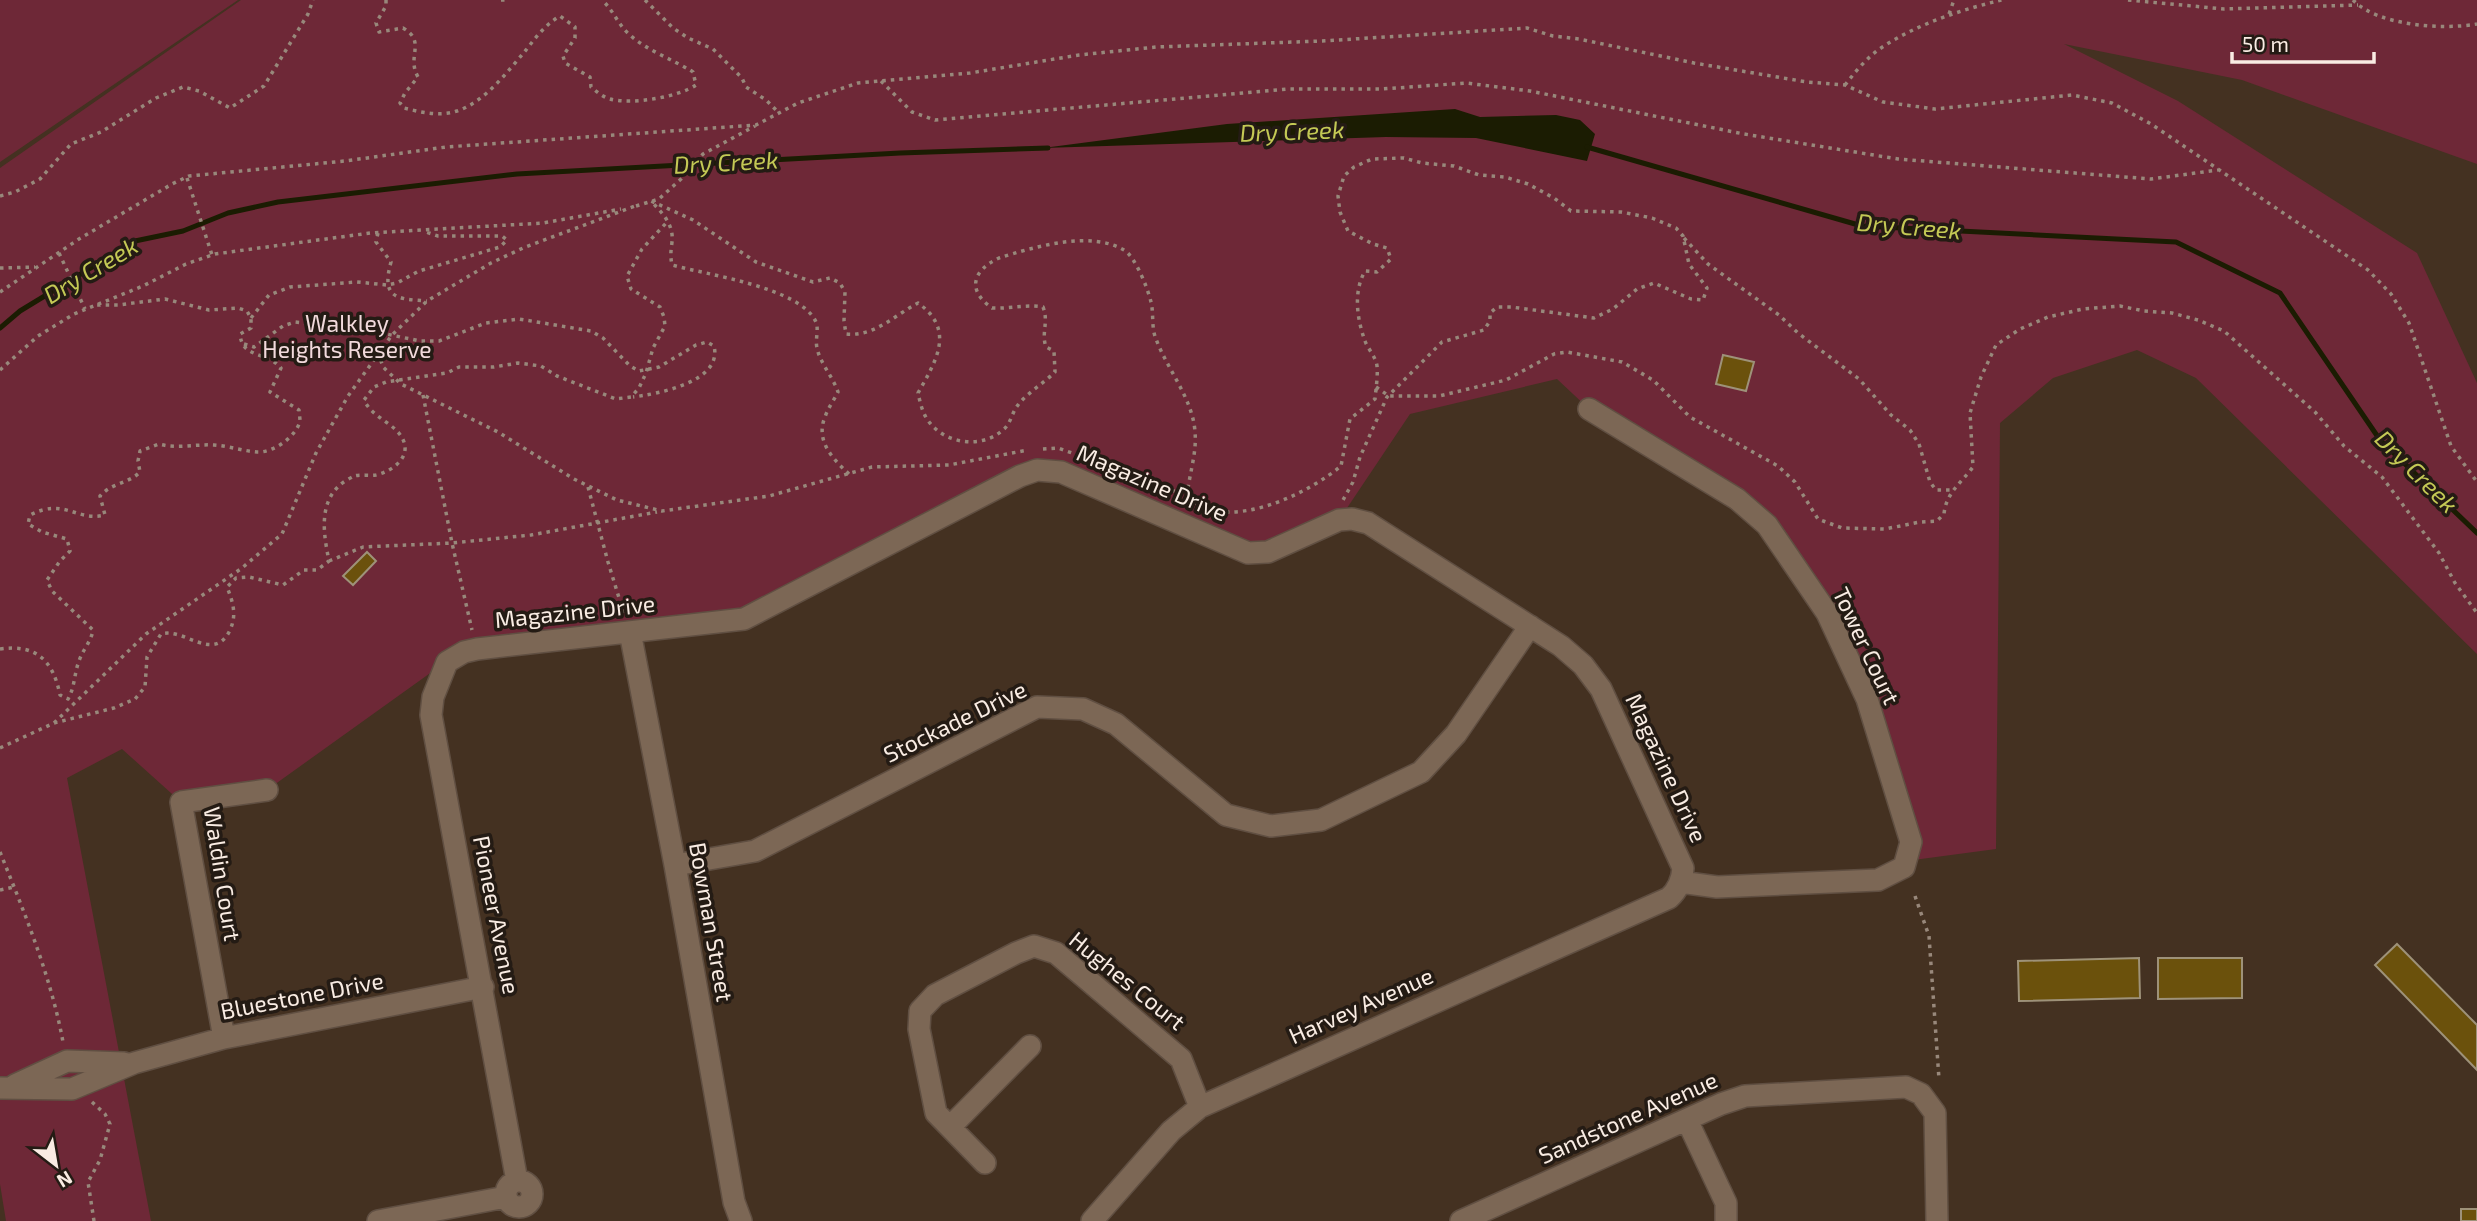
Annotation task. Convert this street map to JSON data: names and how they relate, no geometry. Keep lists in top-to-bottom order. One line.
{"streets":{"street":["Magazine Drive","Tower Court","Stockade Drive","Waldin Court","Pioneer Avenue","Bowman Street","Hughes Court","Bluestone Drive","Harvey Avenue","Sandstone Avenue"]},"crossings":[["Magazine Drive","Tower Court"],["Magazine Drive","Stockade Drive"],["Magazine Drive","Pioneer Avenue"],["Magazine Drive","Bowman Street"],["Magazine Drive","Harvey Avenue"],["Tower Court","Harvey Avenue"],["Stockade Drive","Bowman Street"],["Waldin Court","Bluestone Drive"],["Pioneer Avenue","Bluestone Drive"],["Hughes Court","Harvey Avenue"]],"water":["Dry Creek"],"parks":["Walkley Heights Reserve"],"scale_bar":"50 m","north":"bottom right"}
